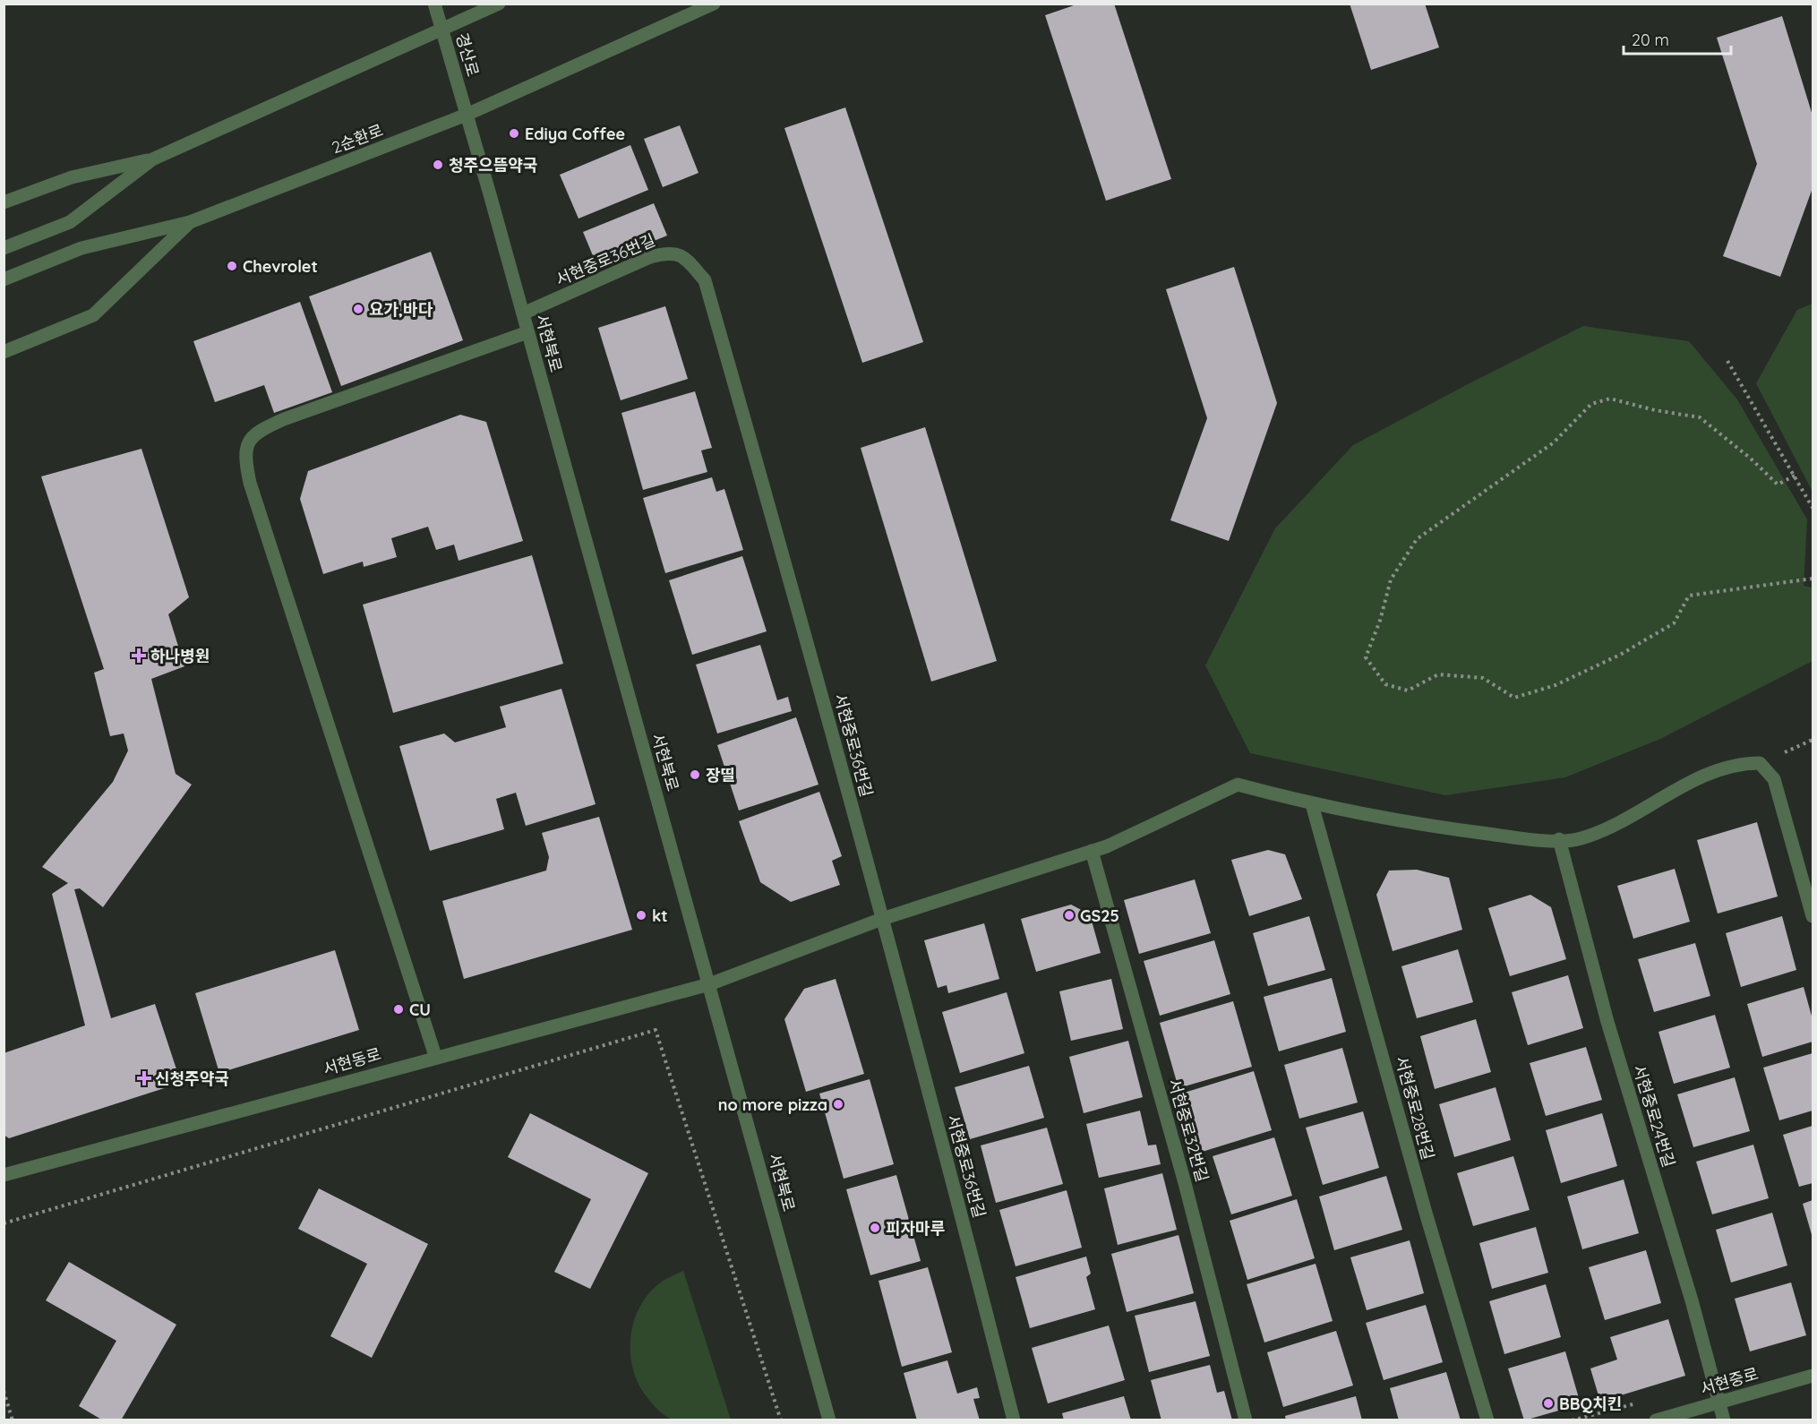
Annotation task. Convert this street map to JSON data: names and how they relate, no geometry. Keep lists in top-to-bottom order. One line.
{"streets":{"street":["경산로","2순환로","서현중로36번길","서현북로","서현동로","서현중로28번길","서현중로24번길","서현중로32번길","서현중로"]},"crossings":[["경산로","2순환로"],["경산로","서현북로"],["2순환로","서현북로"],["서현중로36번길","서현북로"],["서현중로36번길","서현동로"],["서현북로","서현동로"],["서현동로","서현중로28번길"],["서현동로","서현중로24번길"],["서현동로","서현중로32번길"],["서현중로24번길","서현중로"]],"places":{"other":["Ediya Coffee","청주으뜸약국","Chevrolet","요가,바다","장띨","kt","GS25","CU","no more pizza","피자마루","BBQ치킨"],"health":["하나병원","신청주약국"]},"scale_bar":"20 m"}
